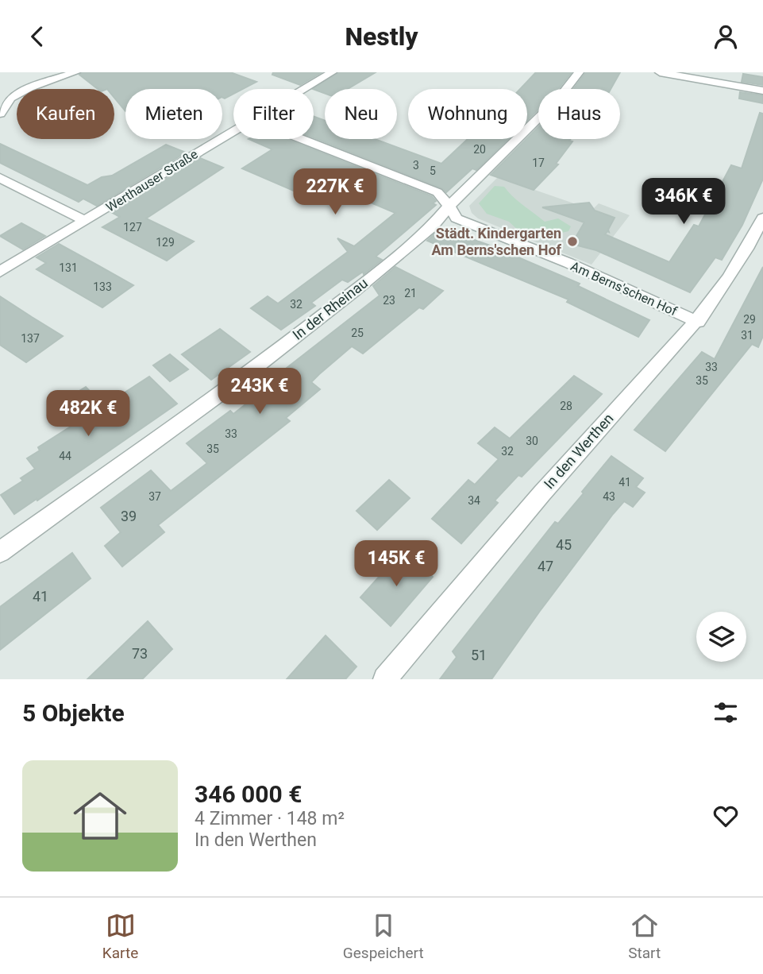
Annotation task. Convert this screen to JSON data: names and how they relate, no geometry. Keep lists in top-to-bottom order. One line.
{"streets":{"street":["Werthauser Straße","Am Berns'schen Hof","In der Rheinau","In den Werthen"]},"crossings":[["Am Berns'schen Hof","In der Rheinau"],["Am Berns'schen Hof","In den Werthen"]],"places":["Städt. Kindergarten Am Berns'schen Hof"],"house_numbers":["20","17","3","5","127","129","131","133","21","23","32","29","25","31","137","33","35","28","33","30","35","32","44","41","37","43","34","39","45","47","41","73","51"],"page":{"header":"Nestly","chip":["Kaufen","Mieten","Filter","Neu","Wohnung","Haus"],"price":["227K €","346K €","243K €","482K €","145K €"],"heading":"5 Objekte","list":[{"name":"346 000 €","note":"4 Zimmer · 148 m² · In den Werthen"}],"tabs":["Karte","Gespeichert","Start"]}}
